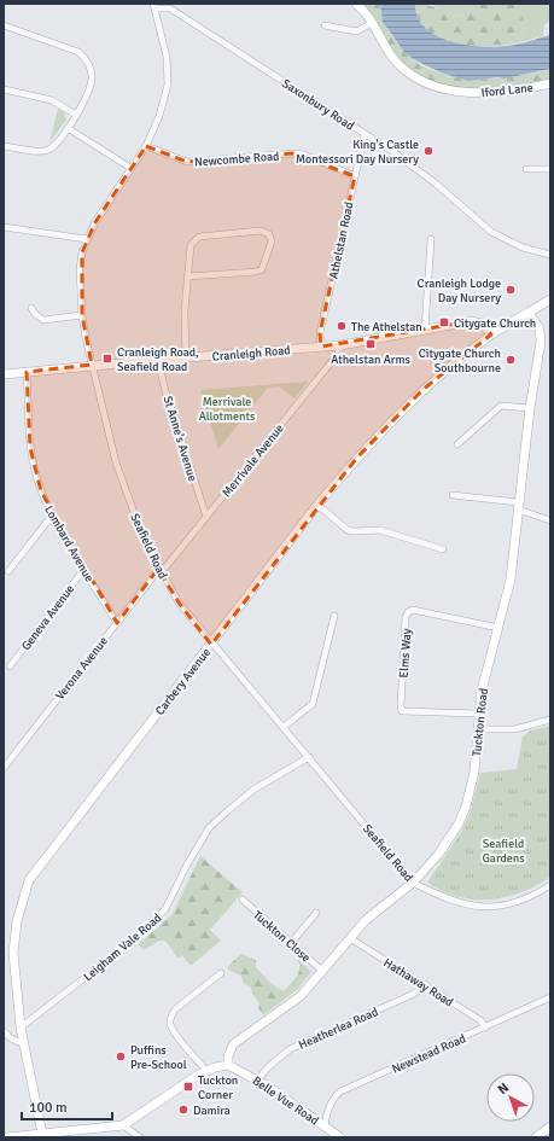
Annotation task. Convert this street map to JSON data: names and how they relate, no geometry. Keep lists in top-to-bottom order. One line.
{"streets":{"street":["Iford Lane","Saxonbury Road","Newcombe Road","Athelstan Road","Cranleigh Road","St Anne's Avenue","Merrivale Avenue","Lombard Avenue","Seafield Road","Geneva Avenue","Elms Way","Verona Avenue","Carbery Avenue","Tuckton Road","Tuckton Close","Leigham Vale Road","Hathaway Road","Heatherlea Road","Newstead Road","Belle Vue Road"]},"crossings":[["Saxonbury Road","Athelstan Road"],["Saxonbury Road","Seafield Road"],["Newcombe Road","Athelstan Road"],["Newcombe Road","Seafield Road"],["Athelstan Road","Cranleigh Road"],["Cranleigh Road","St Anne's Avenue"],["Cranleigh Road","Merrivale Avenue"],["Cranleigh Road","Lombard Avenue"],["Cranleigh Road","Seafield Road"],["Cranleigh Road","Carbery Avenue"],["St Anne's Avenue","Merrivale Avenue"],["Merrivale Avenue","Seafield Road"],["Merrivale Avenue","Verona Avenue"],["Lombard Avenue","Geneva Avenue"],["Lombard Avenue","Verona Avenue"],["Seafield Road","Verona Avenue"],["Seafield Road","Carbery Avenue"],["Seafield Road","Tuckton Road"],["Seafield Road","Leigham Vale Road"],["Elms Way","Tuckton Road"],["Carbery Avenue","Tuckton Road"],["Carbery Avenue","Leigham Vale Road"],["Tuckton Road","Tuckton Close"],["Tuckton Road","Hathaway Road"],["Tuckton Road","Belle Vue Road"],["Hathaway Road","Heatherlea Road"],["Hathaway Road","Newstead Road"],["Heatherlea Road","Belle Vue Road"],["Newstead Road","Belle Vue Road"]],"parks":["Merrivale Allotments","Seafield Gardens"],"places":{"other":["King's Castle Montessori Day Nursery","Cranleigh Lodge Day Nursery","The Athelstan","Citygate Church Southbourne","Puffins Pre-School","Damira"],"transit":["Citygate Church","Athelstan Arms","Cranleigh Road, Seafield Road","Tuckton Corner"]},"scale_bar":"100 m","north":"top left"}
